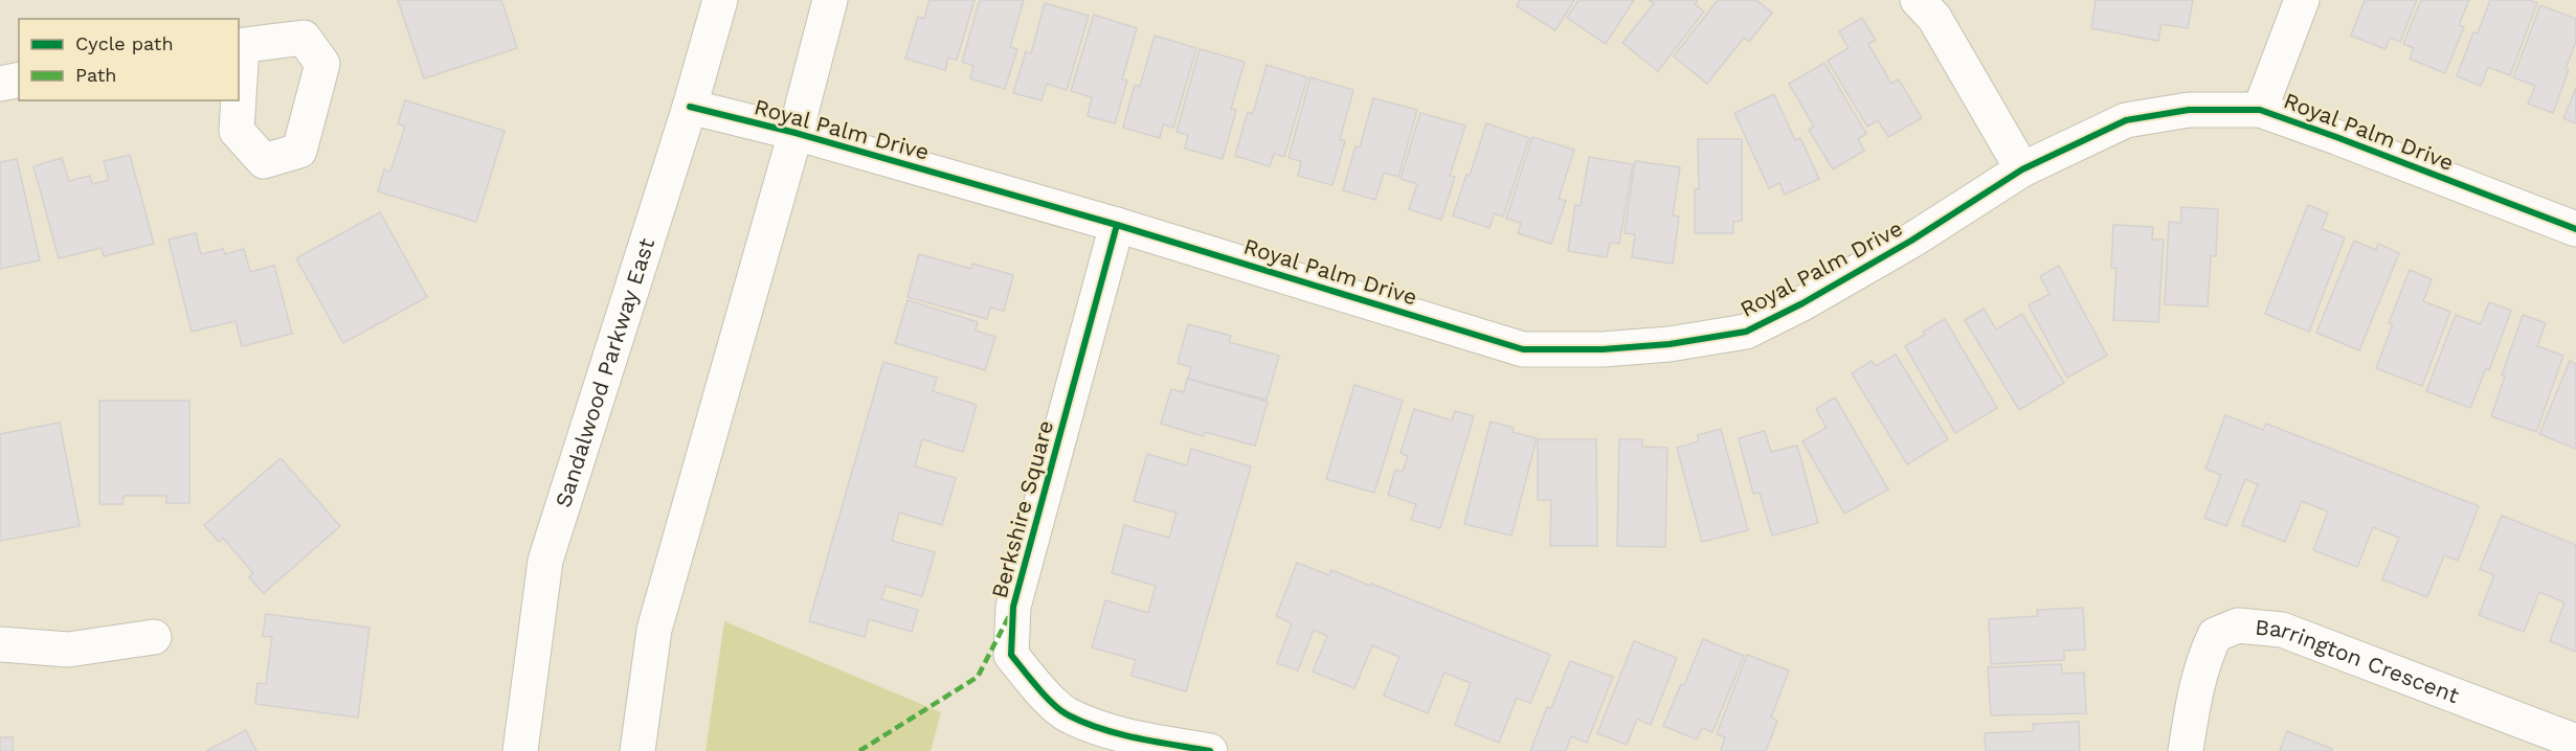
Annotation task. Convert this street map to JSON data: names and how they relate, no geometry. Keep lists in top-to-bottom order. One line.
{"streets":{"street":["Royal Palm Drive","Sandalwood Parkway East","Berkshire Square","Barrington Crescent"]},"crossings":[["Royal Palm Drive","Sandalwood Parkway East"],["Royal Palm Drive","Berkshire Square"]],"legend":["Cycle path","Path"]}
